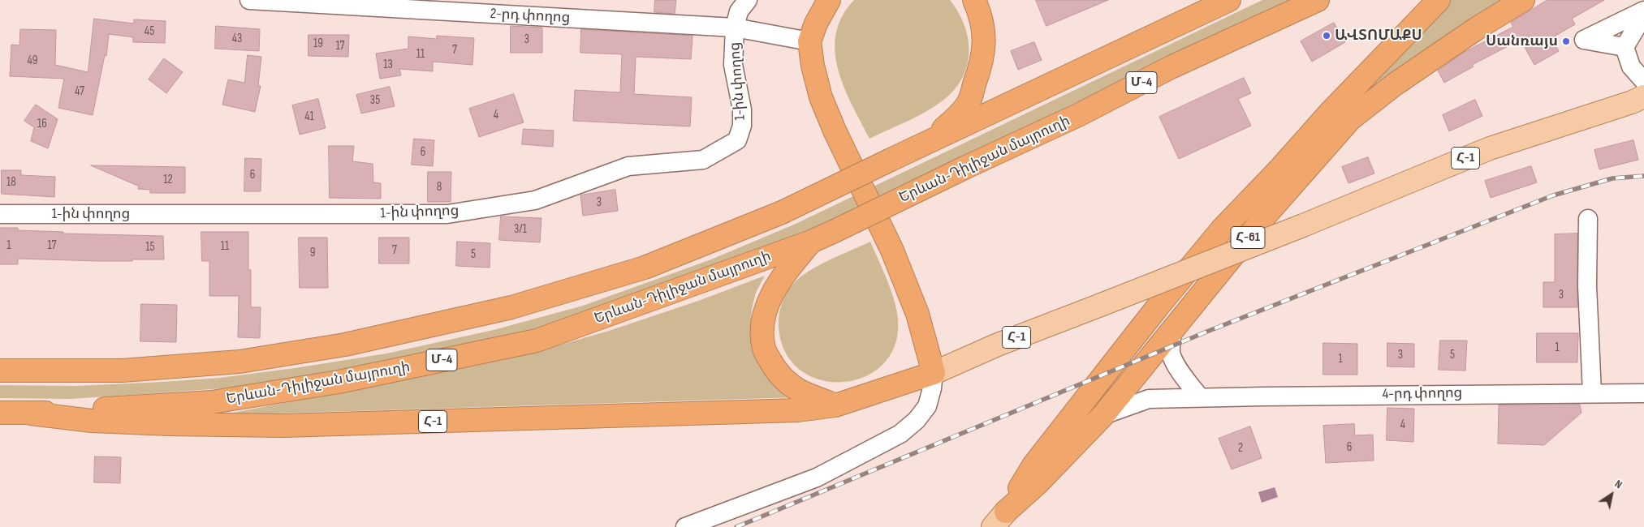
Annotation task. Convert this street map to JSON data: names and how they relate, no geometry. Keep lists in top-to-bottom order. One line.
{"streets":{"highway":["Մ-4","Հ-1","Երևան-Դիլիջան մայրուղի","Հ-61"],"street":["2-րդ փողոց","1-ին փողոց","4-րդ փողոց"]},"crossings":[["2-րդ փողոց","1-ին փողոց"],["Հ-1","Երևան-Դիլիջան մայրուղի"],["Հ-61","4-րդ փողոց"]],"places":["ԱՎՏՈՄԱՔՍ","Սանռայս"],"house_numbers":["45","43","3","19","17","7","11","49","13","47","35","4","41","16","6","6","12","18","8","3","3/1","1","17","11","15","7","9","5","3","1","3","5","1","4","6","2"],"north":"top right"}
